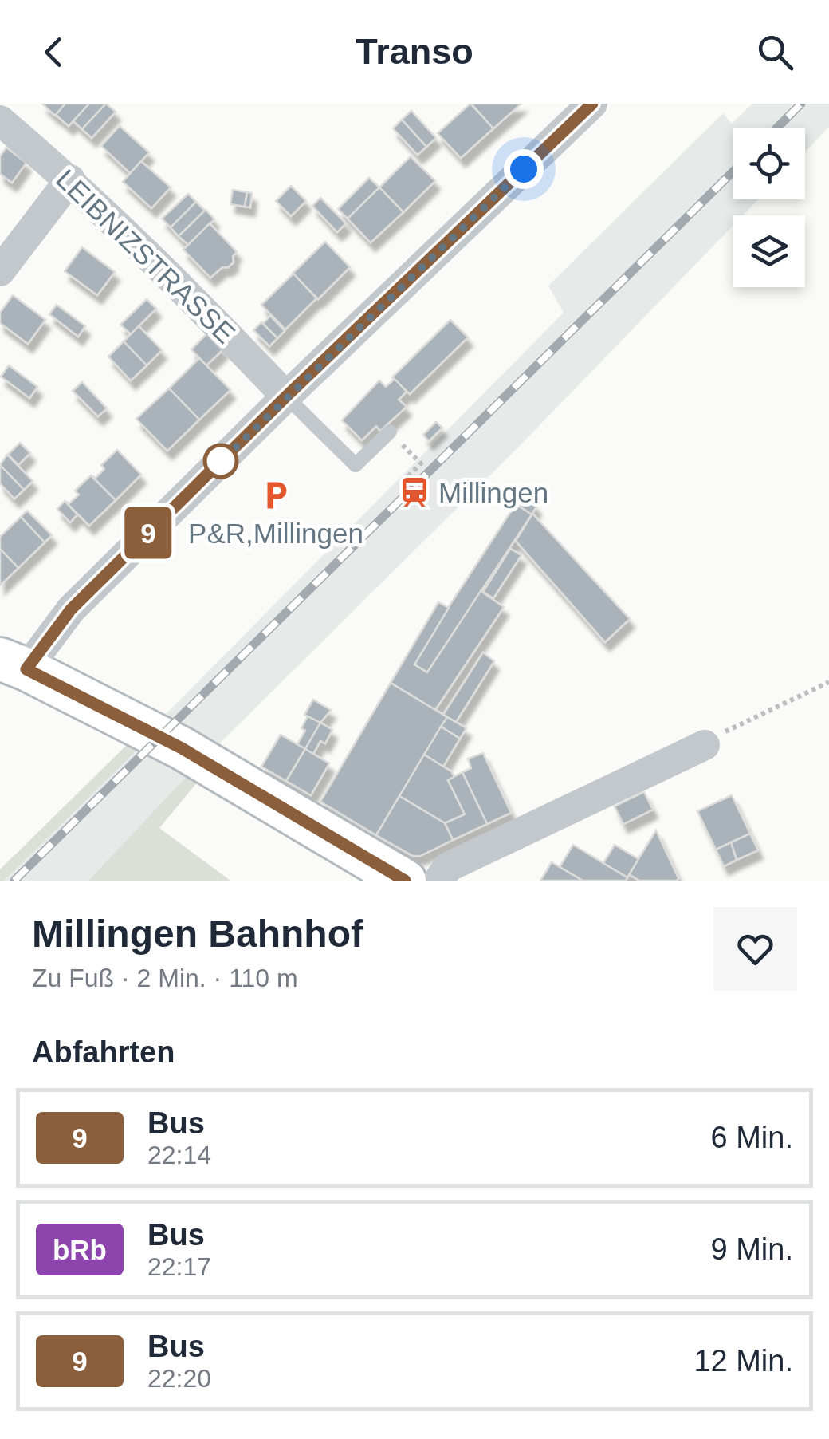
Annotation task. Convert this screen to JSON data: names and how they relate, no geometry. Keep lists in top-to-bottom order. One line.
{"streets":{"street":["LEIBNIZSTRASSE"]},"places":{"station":["Millingen"],"parking":["P&R,Millingen"]},"lines":["bus line 9"],"page":{"header":"Transo","on_map":"9","heading":[["Millingen Bahnhof","Zu Fuß · 2 Min. · 110 m"],"Abfahrten"],"list":[{"mark":"9","name":"Bus","note":"22:14","value":"6 Min."},{"mark":"bRb","name":"Bus","note":"22:17","value":"9 Min."},{"mark":"9","name":"Bus","note":"22:20","value":"12 Min."}]}}
